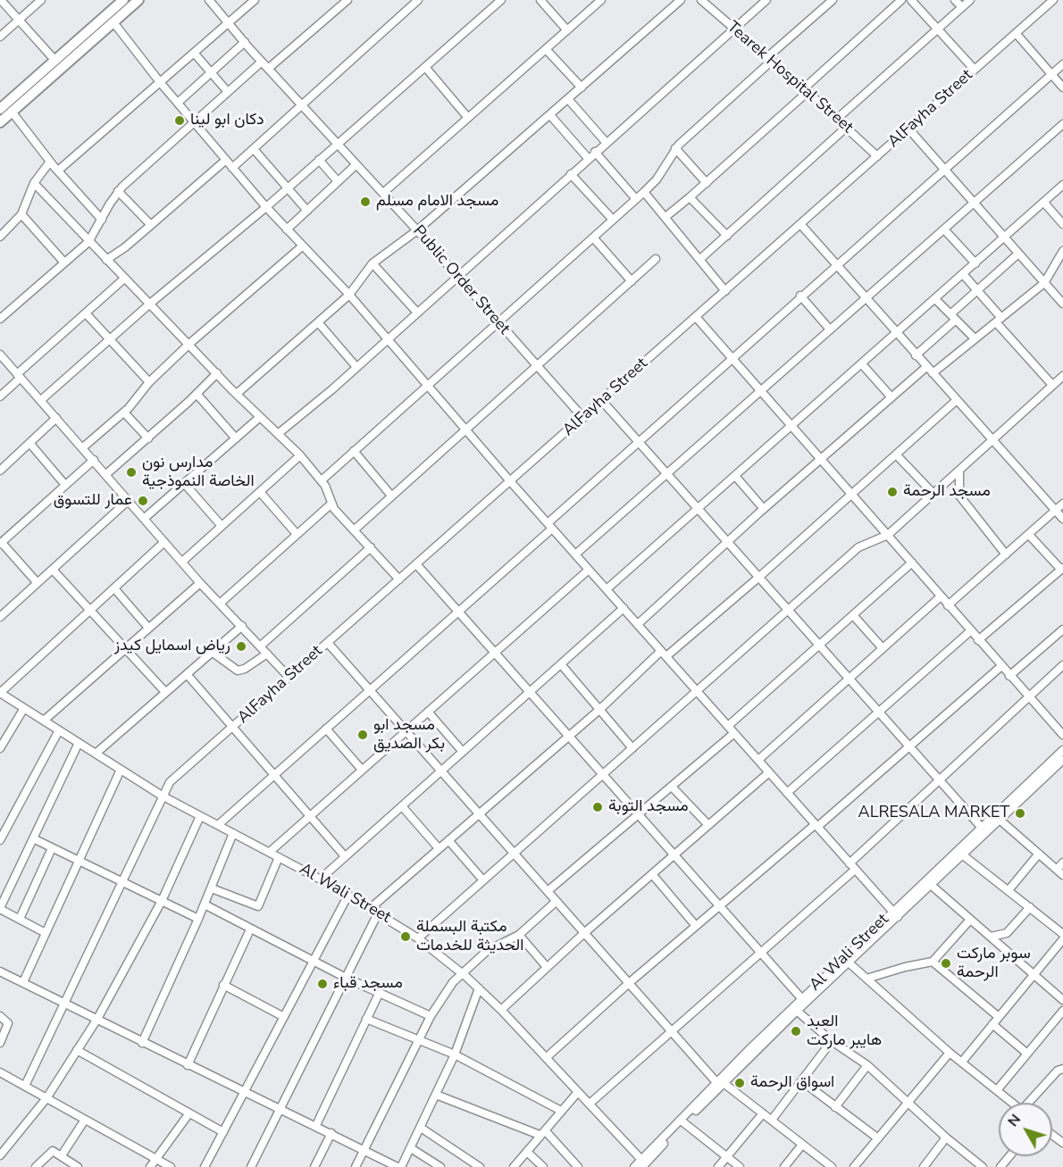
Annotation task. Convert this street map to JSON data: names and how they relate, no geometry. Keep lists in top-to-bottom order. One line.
{"streets":{"street":["Tearek Hospital Street","AlFayha Street","Public Order Street","Al Wali Street"]},"crossings":[["Tearek Hospital Street","AlFayha Street"],["AlFayha Street","Public Order Street"],["AlFayha Street","Al Wali Street"]],"places":["دكان ابو لينا","مسجد الامام مسلم","مدارس نون الخاصة النموذجية","مسجد الرحمة","عمار للتسوق","رياض اسمايل كيدز","مسجد ابو بكر الصديق","مسجد التوبة","ALRESALA MARKET","مكتبة البسملة الحديثة للخدمات","سوبر ماركت الرحمة","مسجد قباء","العبد هايبر ماركت","اسواق الرحمة"],"north":"top left"}
